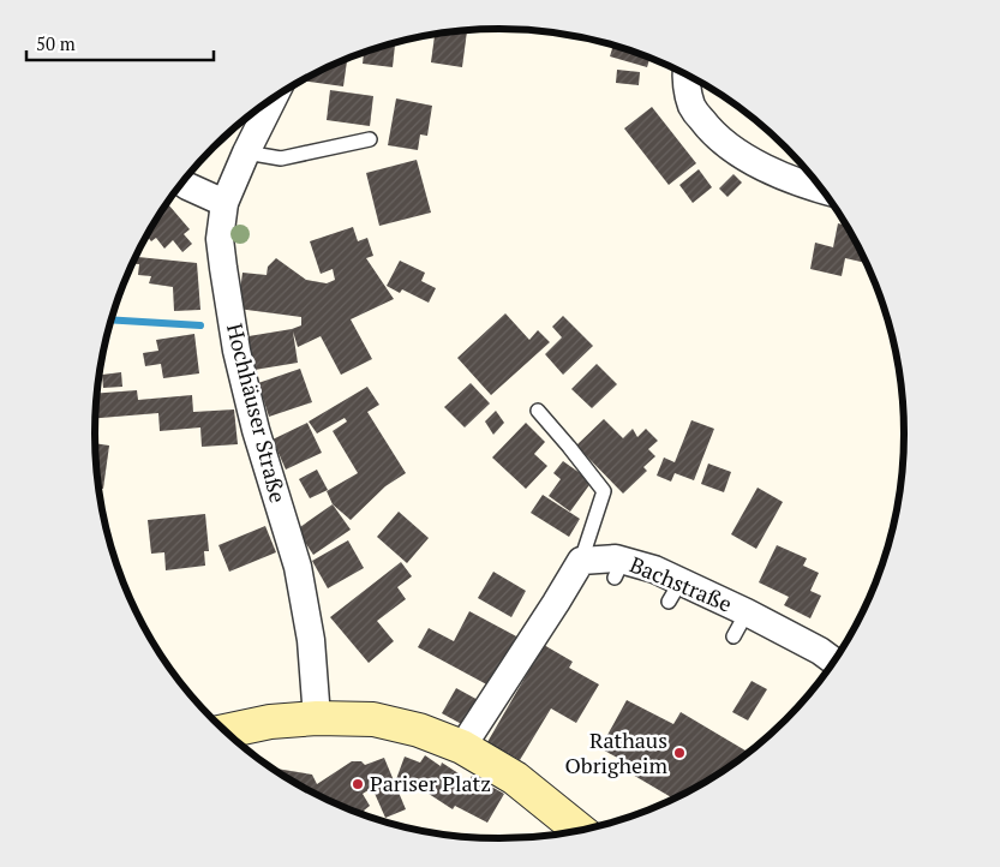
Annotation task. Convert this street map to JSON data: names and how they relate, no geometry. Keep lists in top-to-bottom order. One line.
{"streets":{"street":["Hochhäuser Straße","Bachstraße"]},"places":["Rathaus Obrigheim","Pariser Platz"],"scale_bar":"50 m"}
